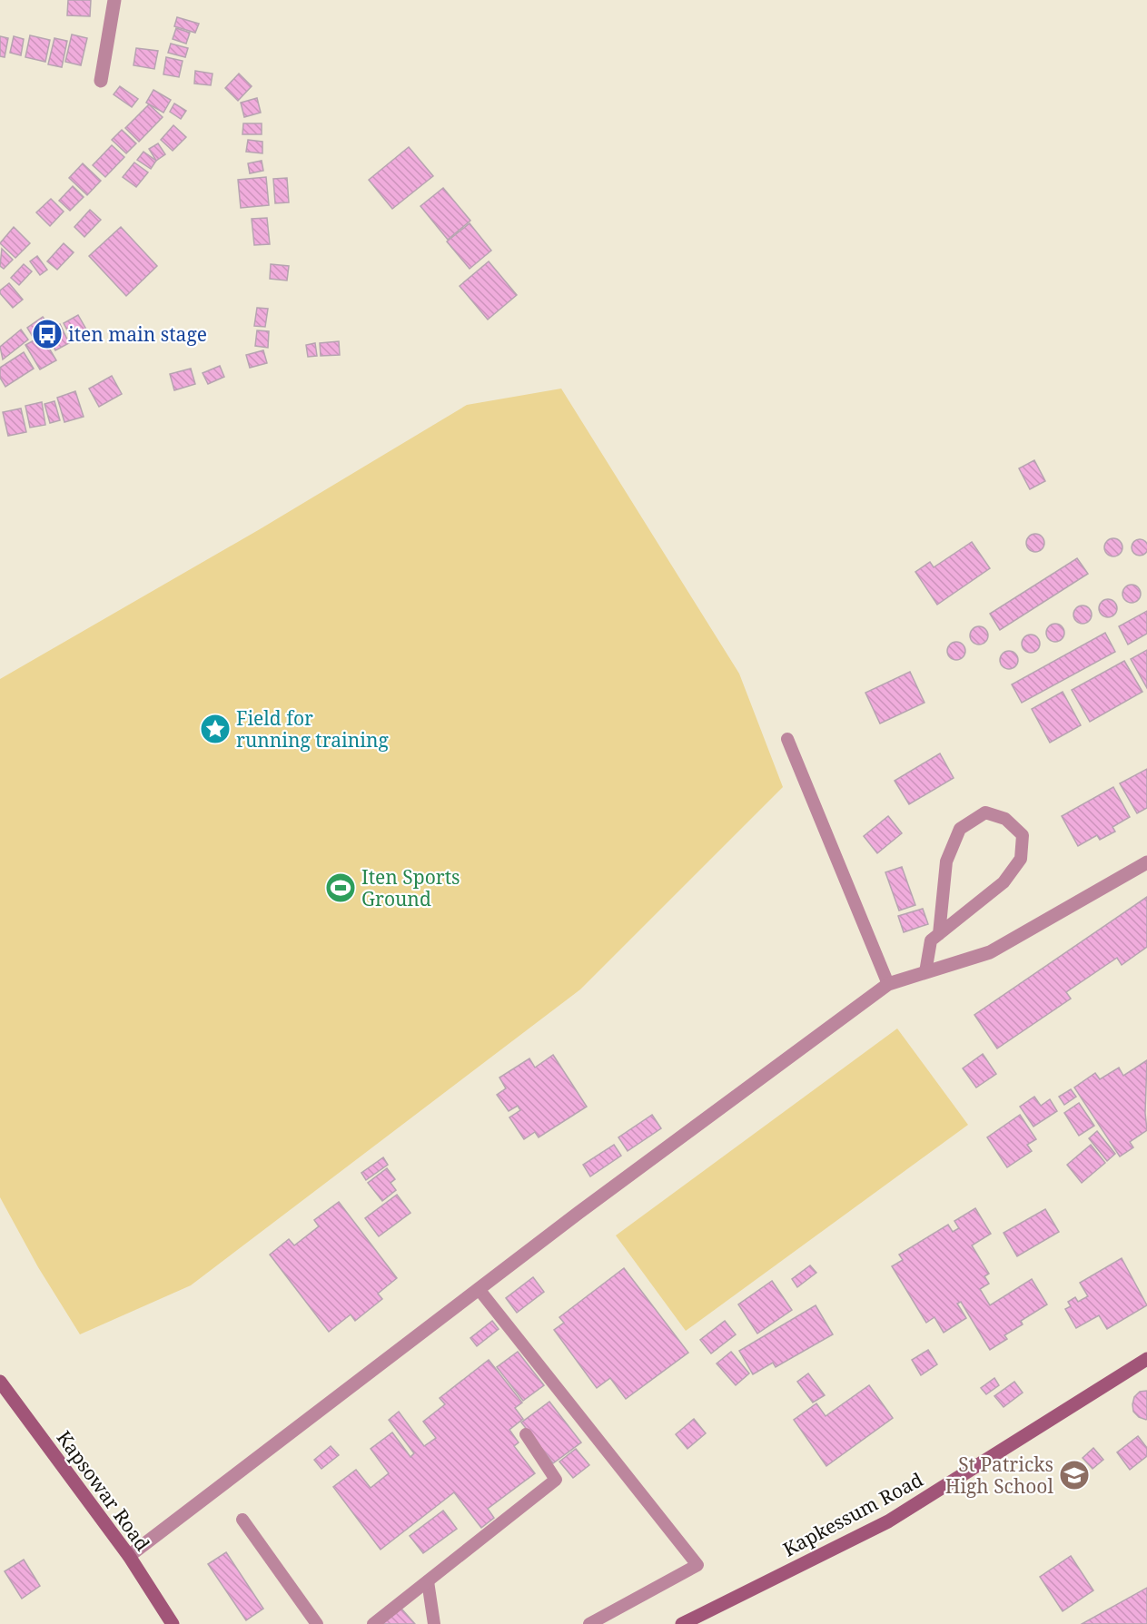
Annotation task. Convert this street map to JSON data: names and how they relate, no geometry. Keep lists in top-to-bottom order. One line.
{"streets":{"street":["Kapsowar Road","Kapkessum Road"]},"places":{"bus stop":["iten main stage"],"place":["Field for running training"],"sports":["Iten Sports Ground"],"school or university":["St Patricks High School"]}}
